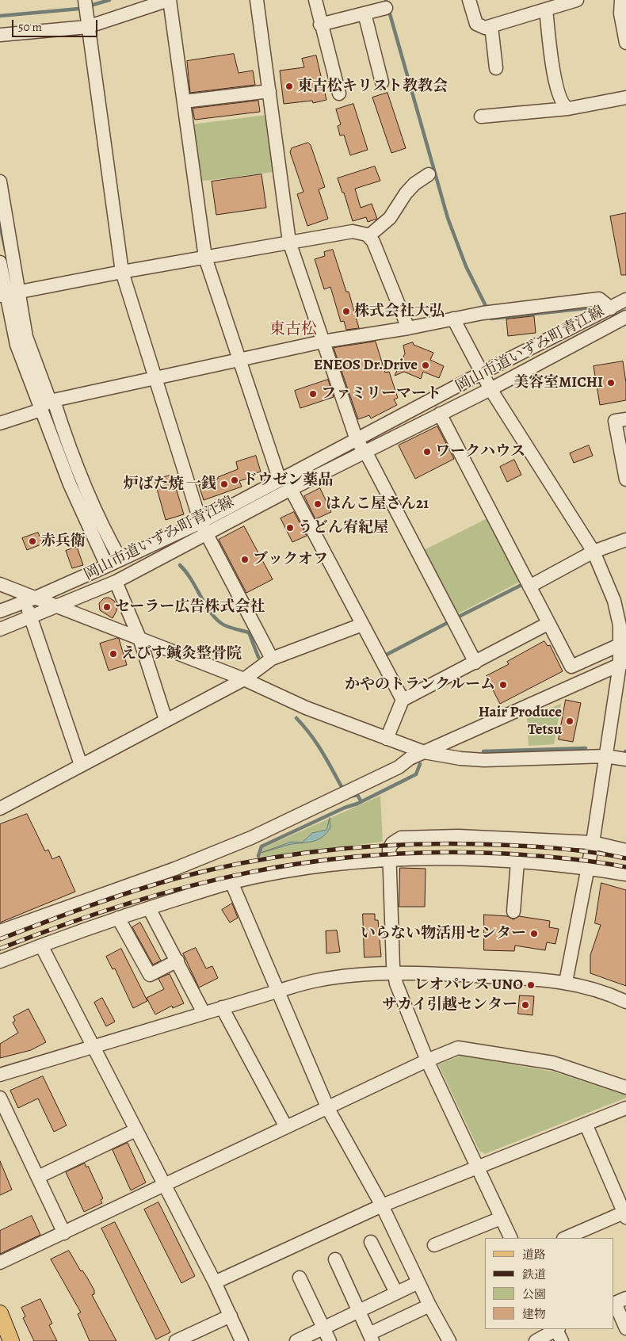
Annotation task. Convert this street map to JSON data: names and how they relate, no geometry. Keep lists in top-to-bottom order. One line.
{"streets":{"street":["岡山市道いずみ町青江線"]},"districts":["東古松"],"places":["東古松キリスト教教会","株式会社大弘","ENEOS Dr.Drive","美容室MICHI","ファミリーマート","ワークハウス","ドウゼン薬品","炉ばた焼 一銭","はんこ屋さん21","うどん宥紀屋","赤兵衛","ブックオフ","セーラー広告株式会社","えびす鍼灸整骨院","かやのトランクルーム","Hair Produce Tetsu","いらない物活用センター","レオパレス UNO","サカイ引越センター"],"legend":["道路","鉄道","公園","建物"],"scale_bar":"50 m"}
